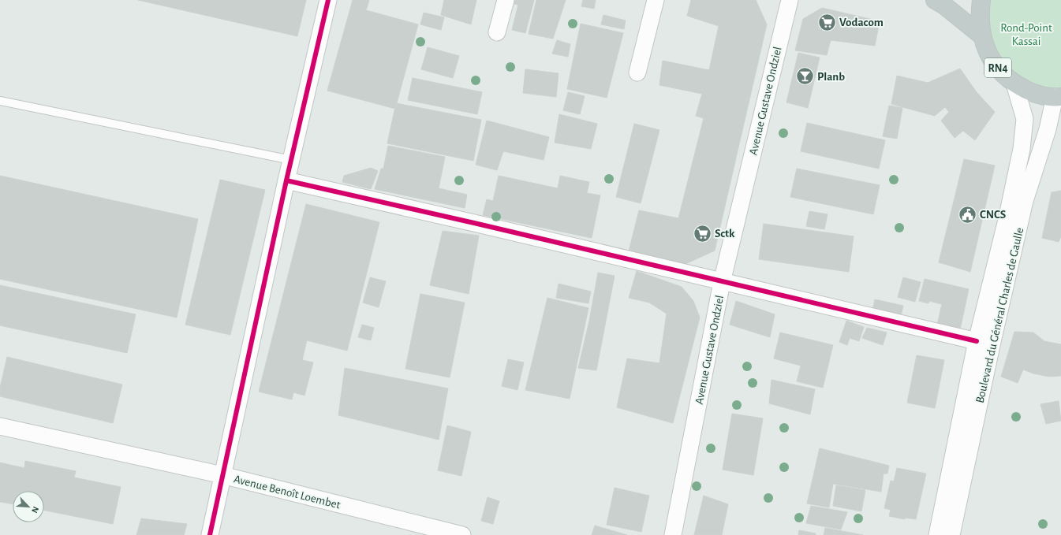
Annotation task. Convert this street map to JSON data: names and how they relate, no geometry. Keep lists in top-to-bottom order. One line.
{"streets":{"highway":["RN4"],"street":["Avenue Gustave Ondziel","Boulevard du Général Charles de Gaulle","Avenue Benoît Loembet"]},"crossings":[["RN4","Boulevard du Général Charles de Gaulle"]],"parks":["Rond-Point Kassai"],"places":{"supermarket":["Vodacom","Sctk"],"bar":["Planb"],"public building":["CNCS"]},"north":"bottom right"}
